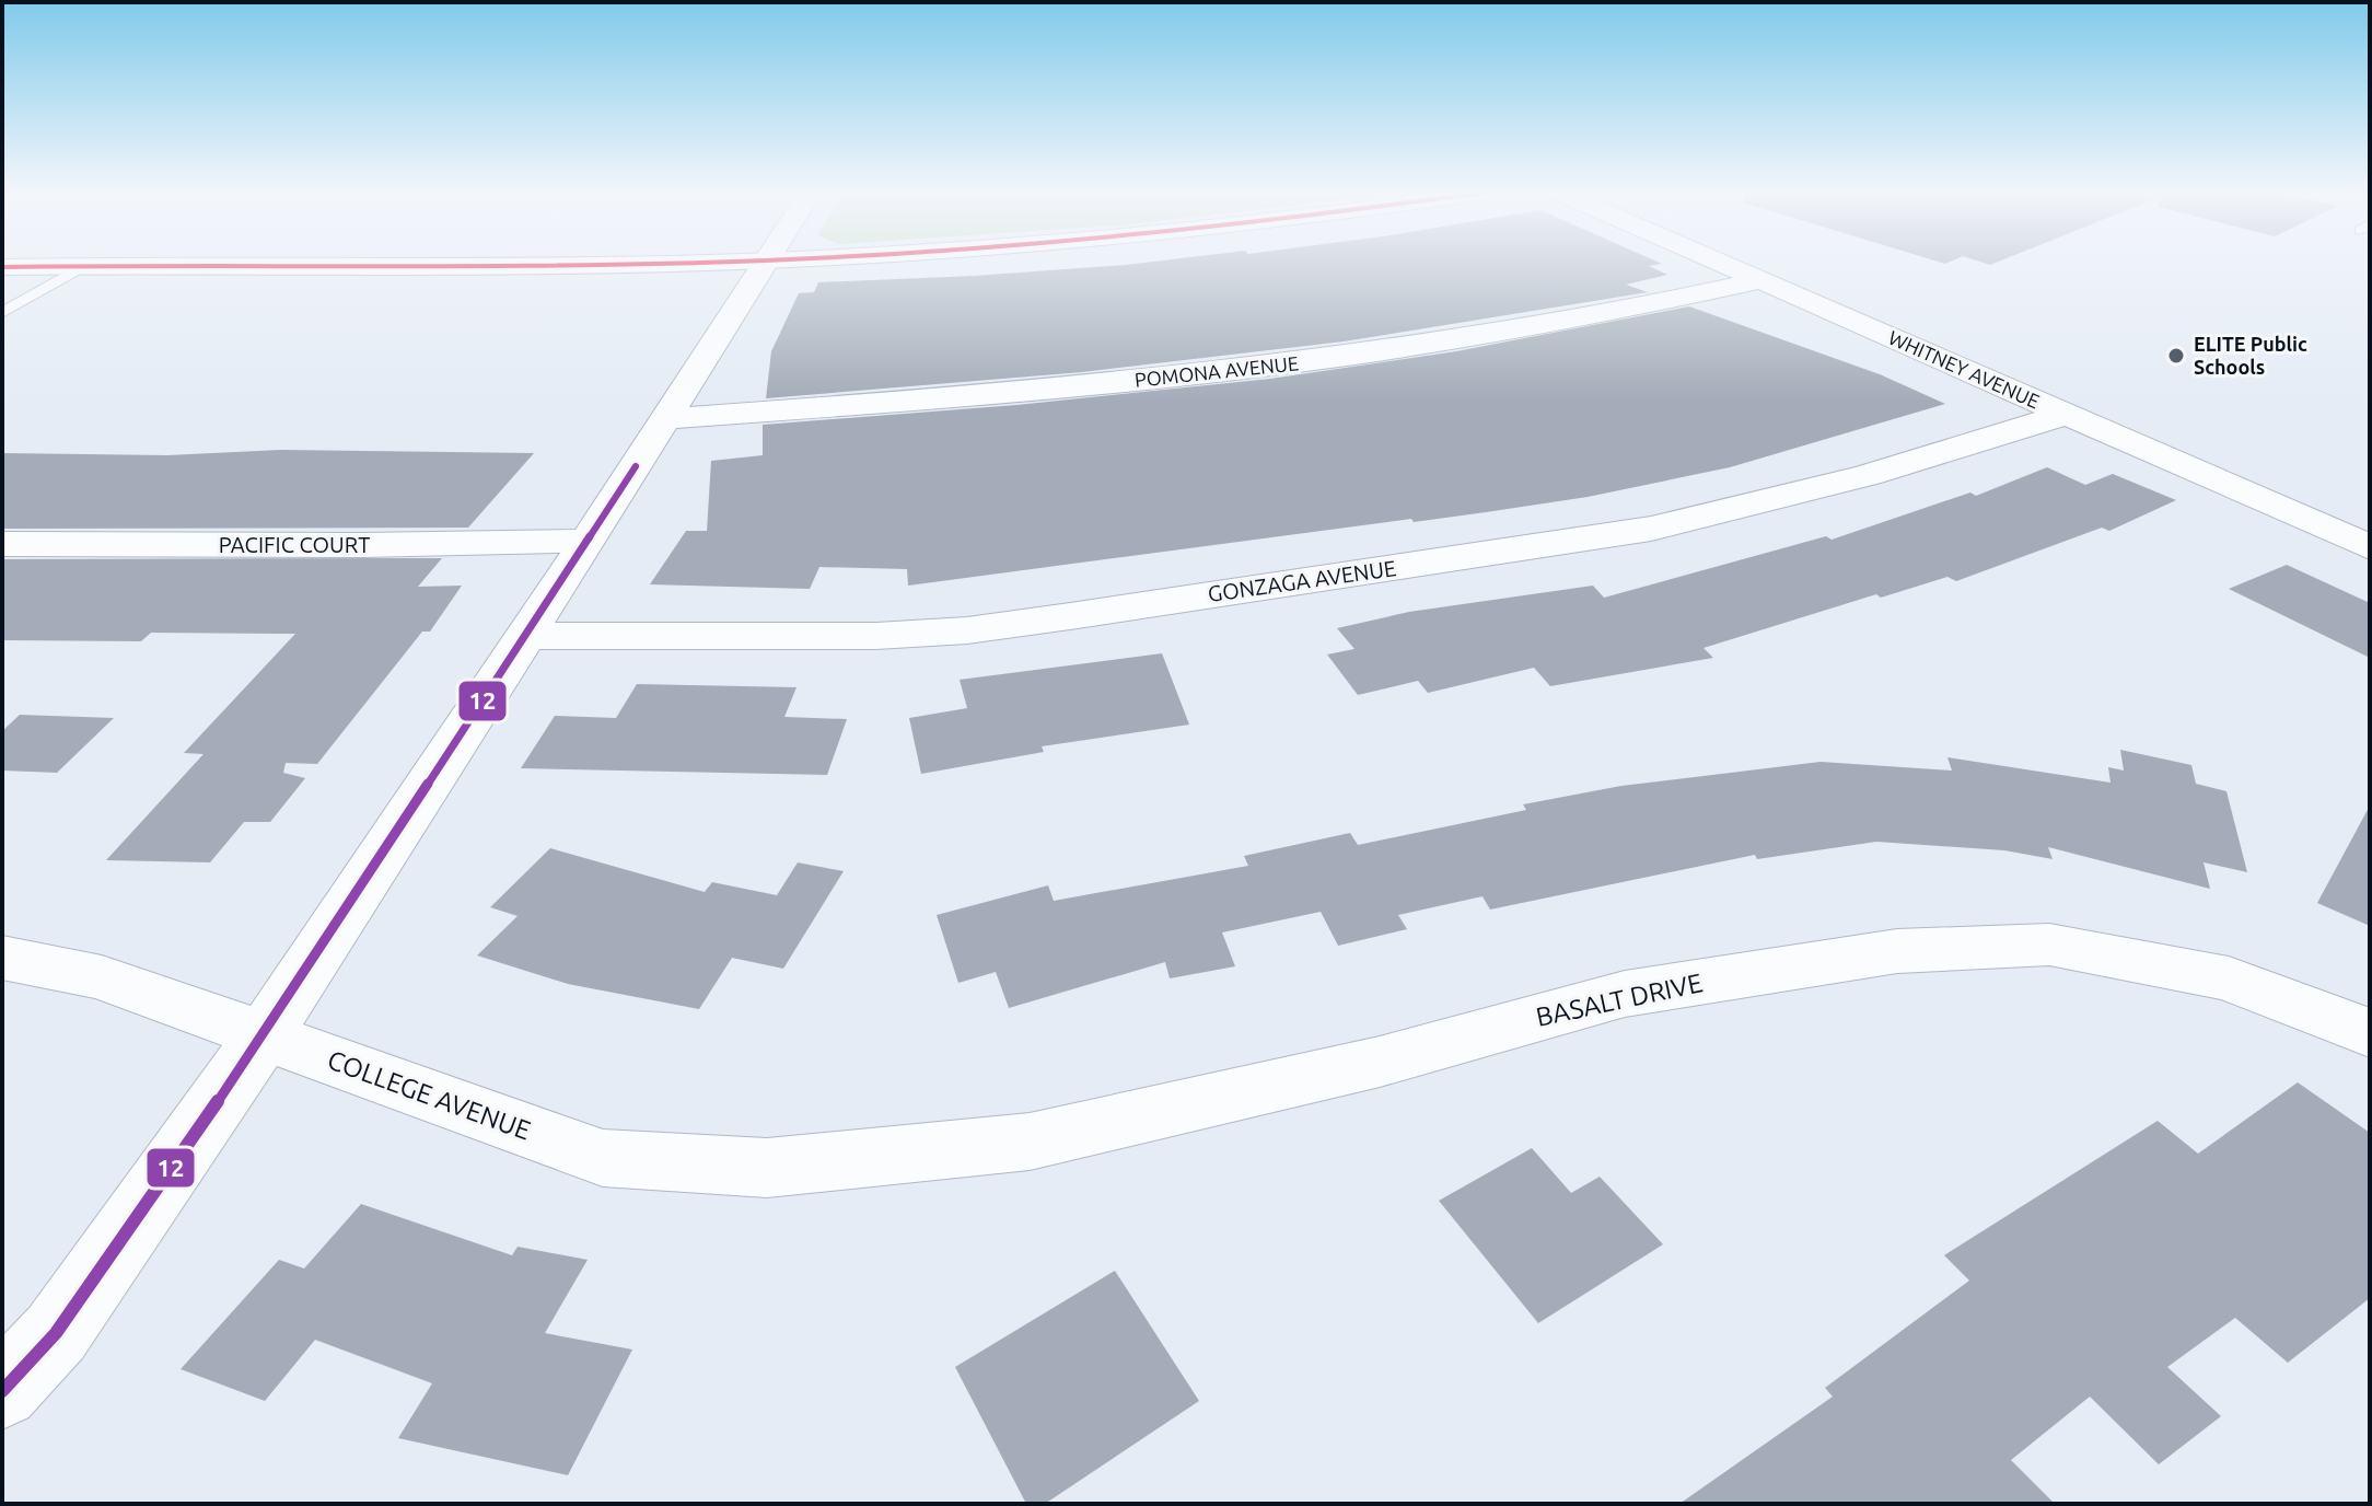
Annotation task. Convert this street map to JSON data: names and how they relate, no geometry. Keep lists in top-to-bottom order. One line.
{"streets":{"street":["WHITNEY AVENUE","POMONA AVENUE","PACIFIC COURT","GONZAGA AVENUE","BASALT DRIVE","COLLEGE AVENUE"]},"crossings":[["WHITNEY AVENUE","POMONA AVENUE"],["WHITNEY AVENUE","GONZAGA AVENUE"],["BASALT DRIVE","COLLEGE AVENUE"]],"places":["ELITE Public Schools"],"lines":["transit line 12"]}
